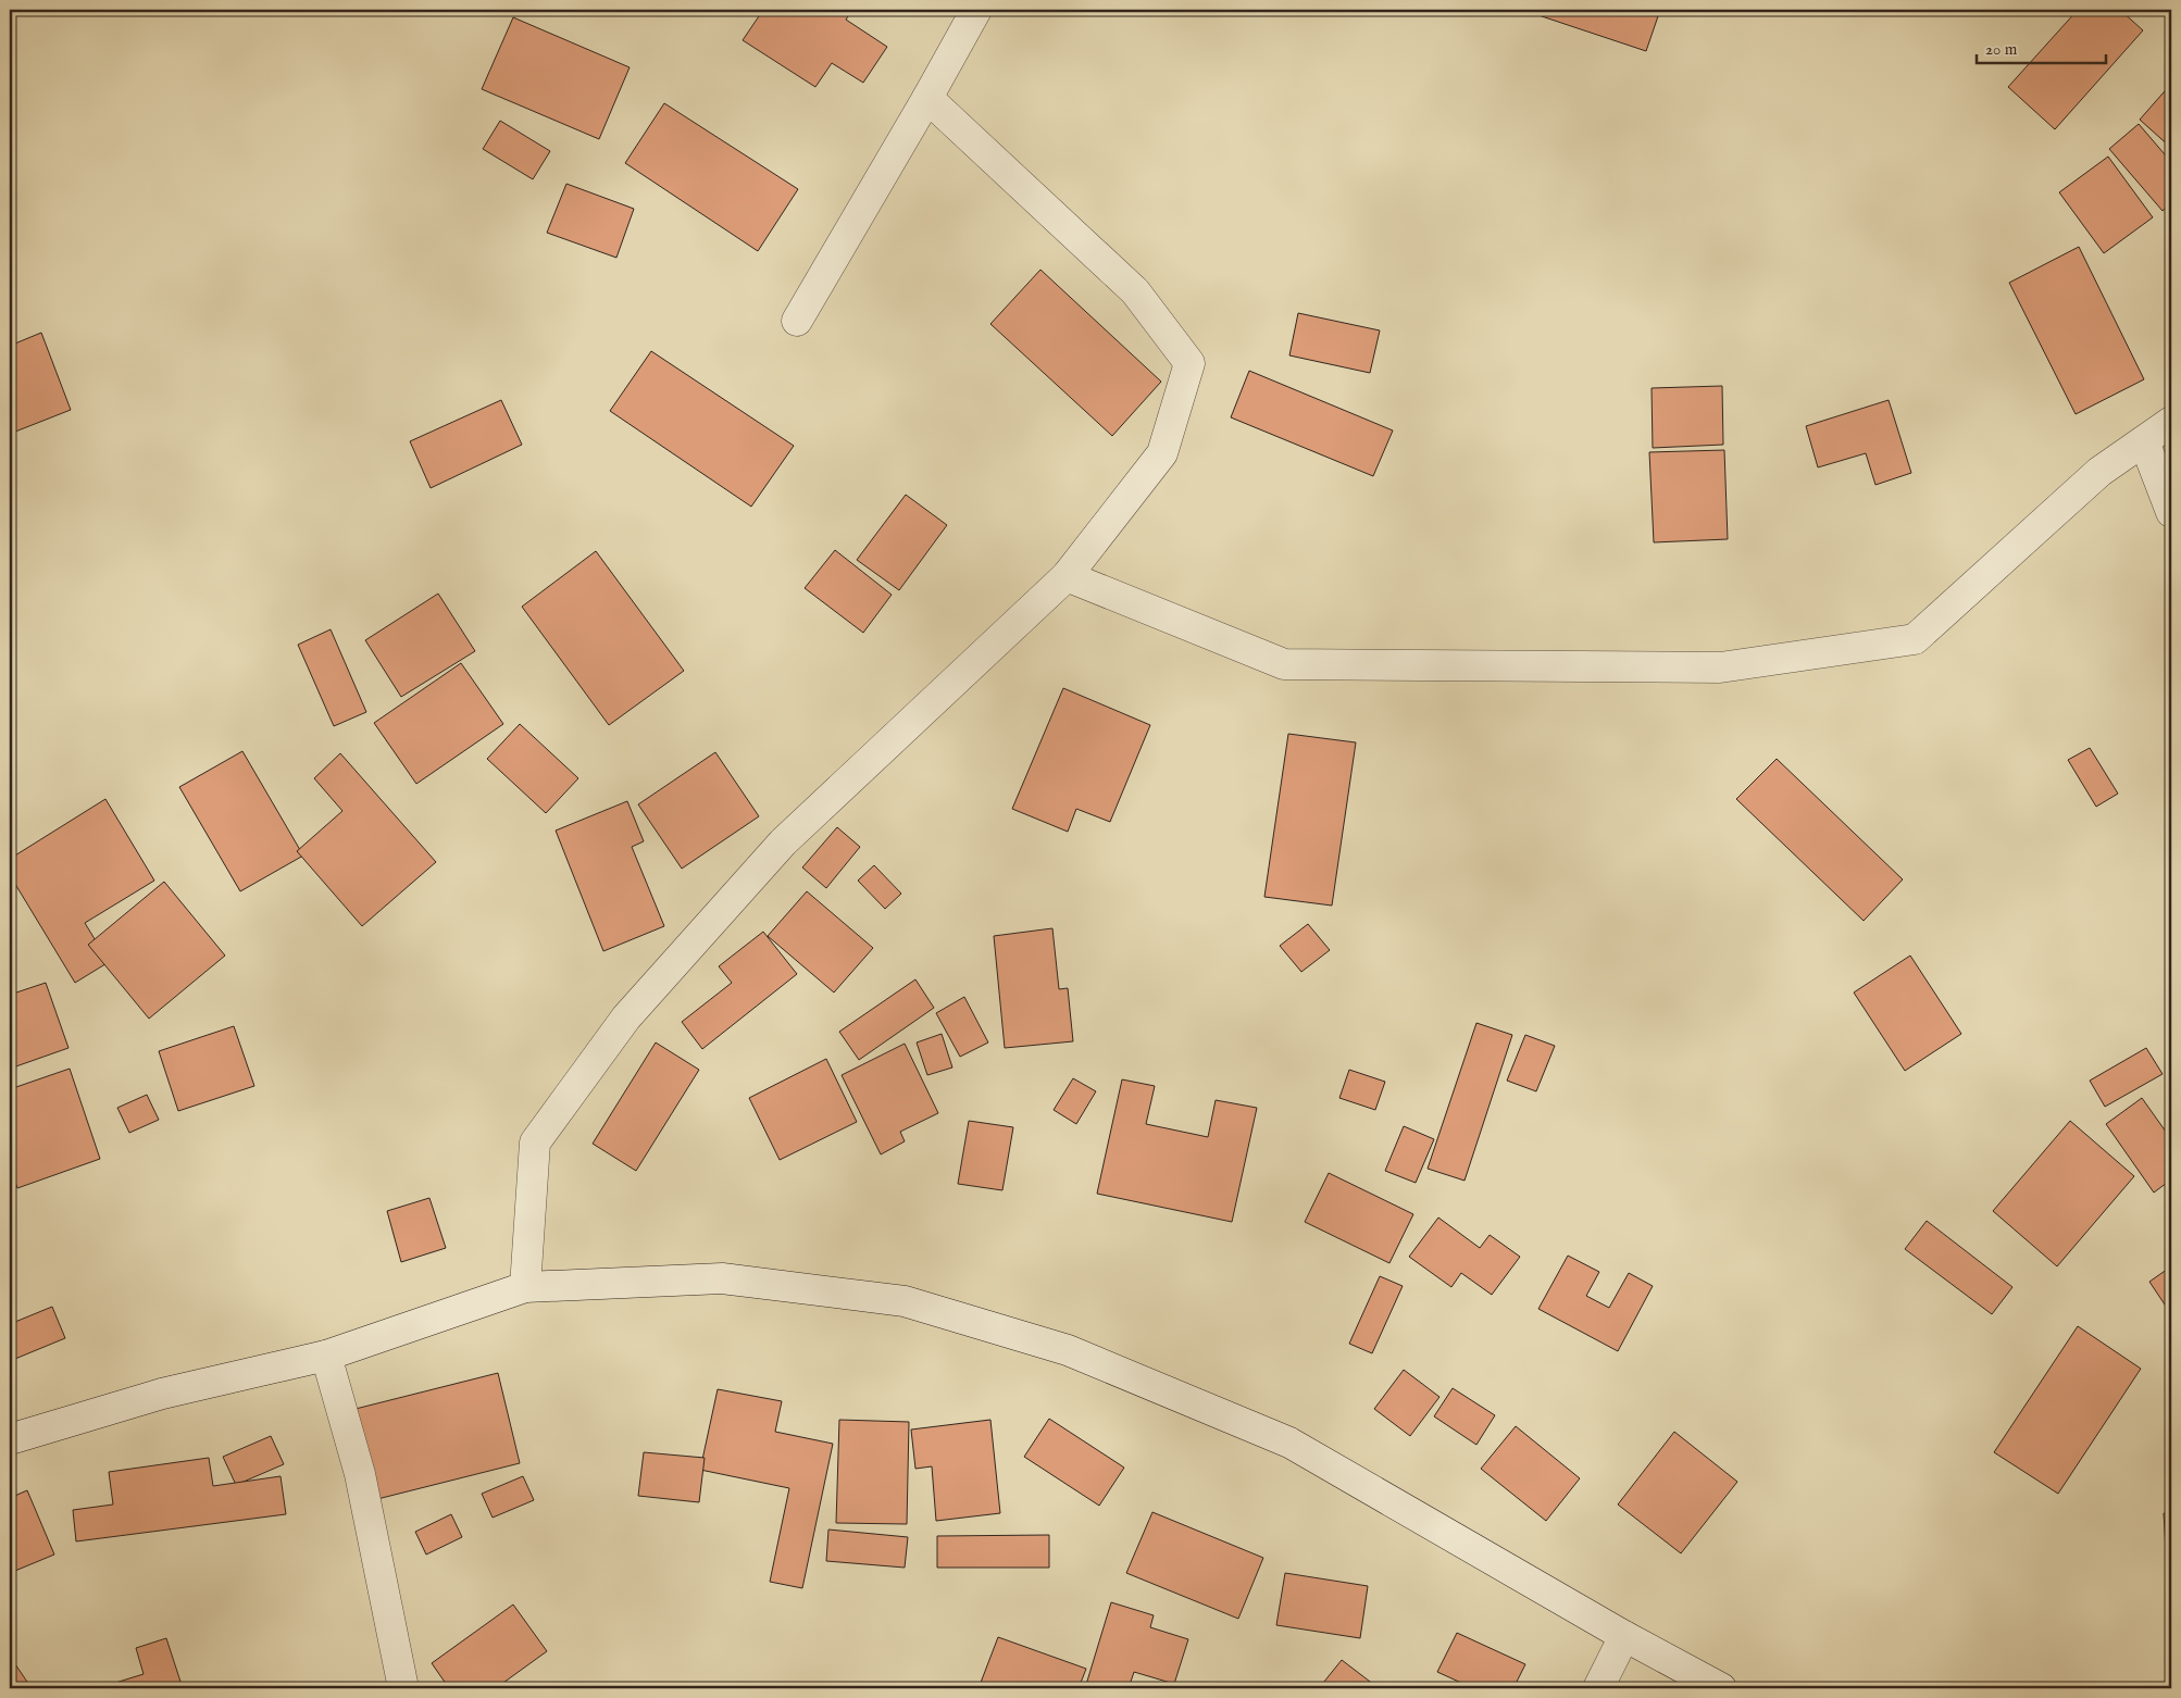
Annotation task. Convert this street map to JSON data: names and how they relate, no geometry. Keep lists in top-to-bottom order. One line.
{"scale_bar":"20 m"}
